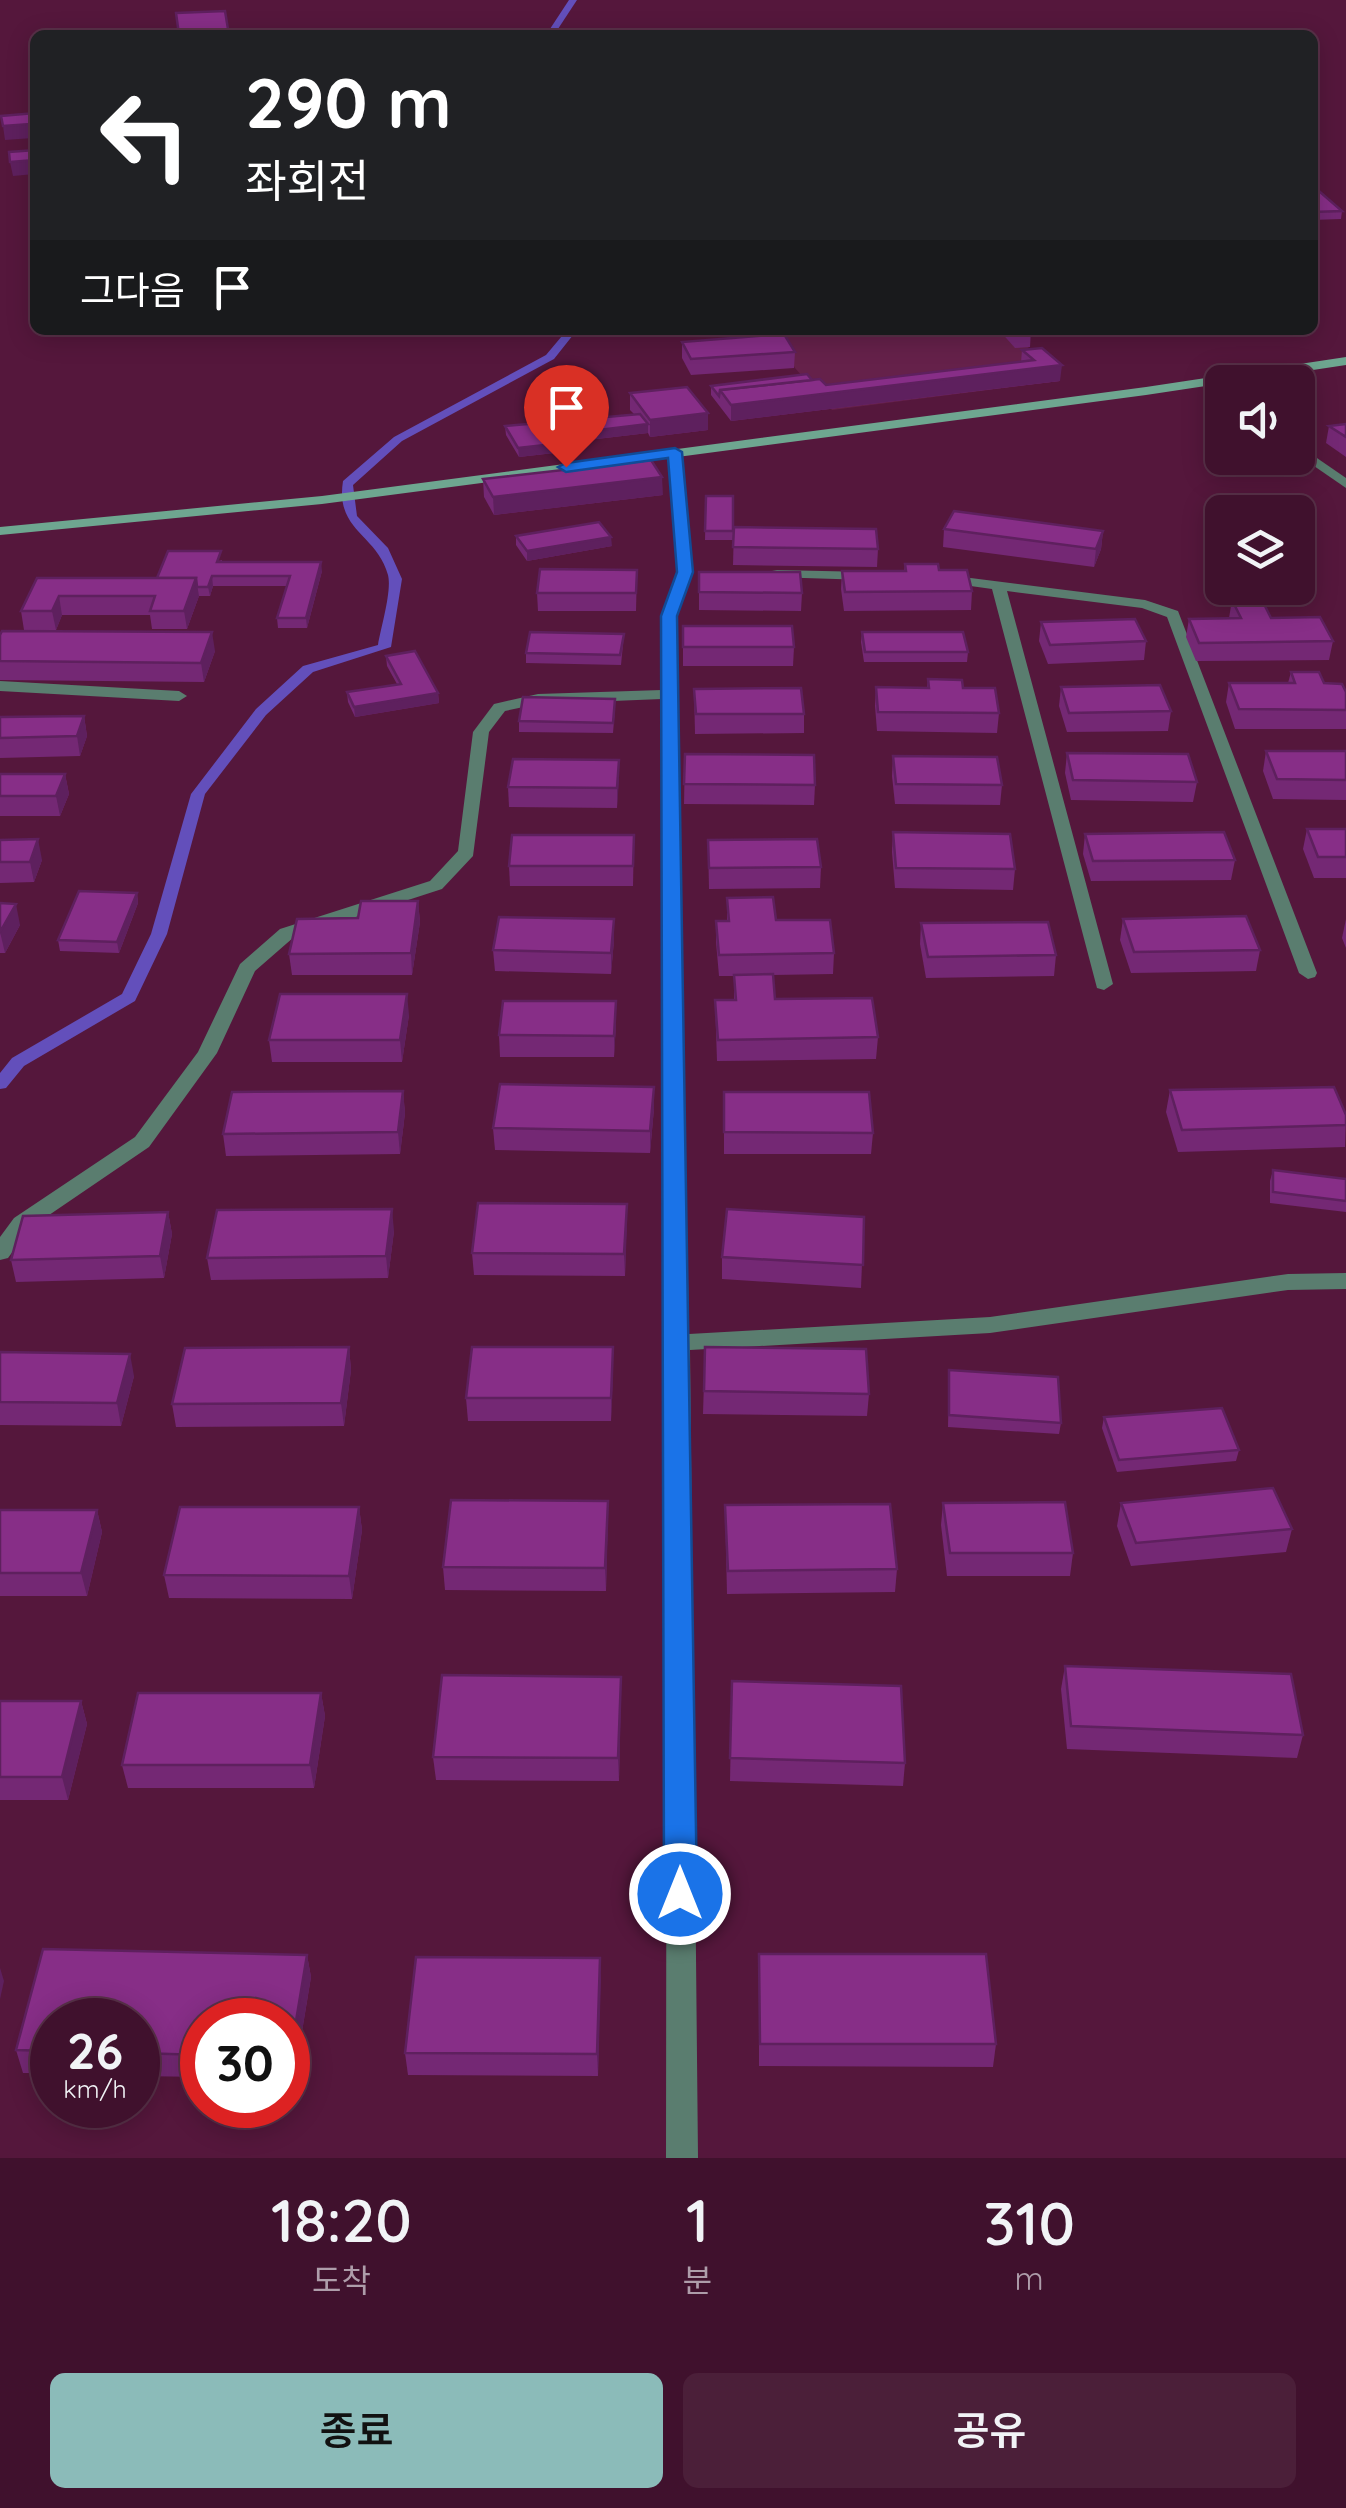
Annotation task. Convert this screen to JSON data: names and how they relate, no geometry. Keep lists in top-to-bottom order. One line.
{"page":{"turn":["290 m","좌회전"],"then":"그다음","speed":"26 km/h","limit":"30","eta":["18:20","도착","1","분","310","m"],"buttons":["종료","공유"]}}
